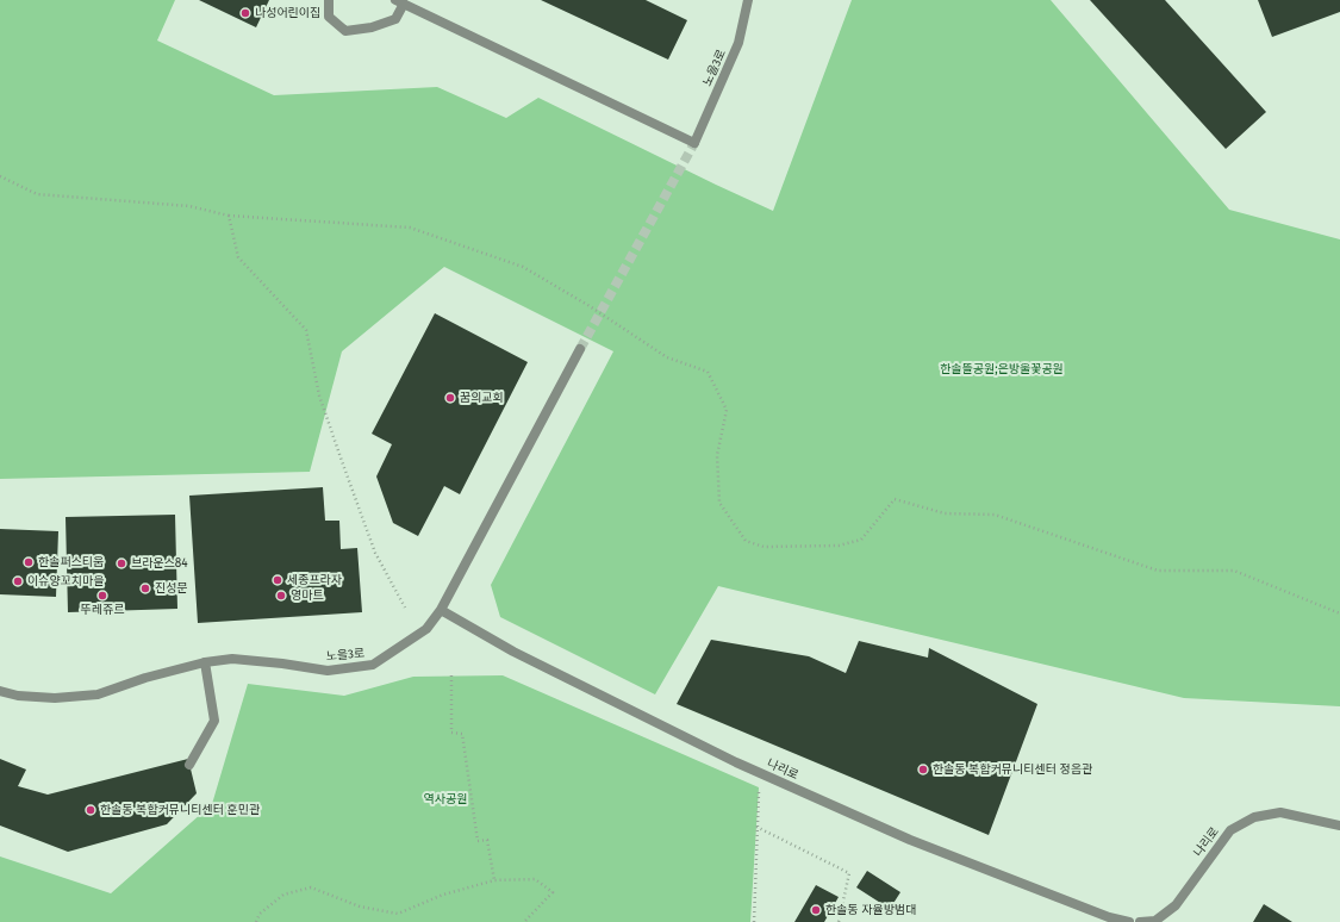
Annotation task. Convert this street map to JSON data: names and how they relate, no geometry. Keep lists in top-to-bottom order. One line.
{"streets":{"street":["노을3로","나리로"]},"crossings":[["노을3로","나리로"]],"parks":["한솔뜰공원;은방울꽃공원","역사공원"],"places":["나성어린이집","꿈의교회","한솔퍼스티움","브라운스84","세종프라자","이슈양꼬치마을","진성문","뚜레쥬르","영마트","한솔동 복합커뮤니티센터 정음관","한솔동 복합커뮤니티센터 훈민관","한솔동 자율방범대"]}
